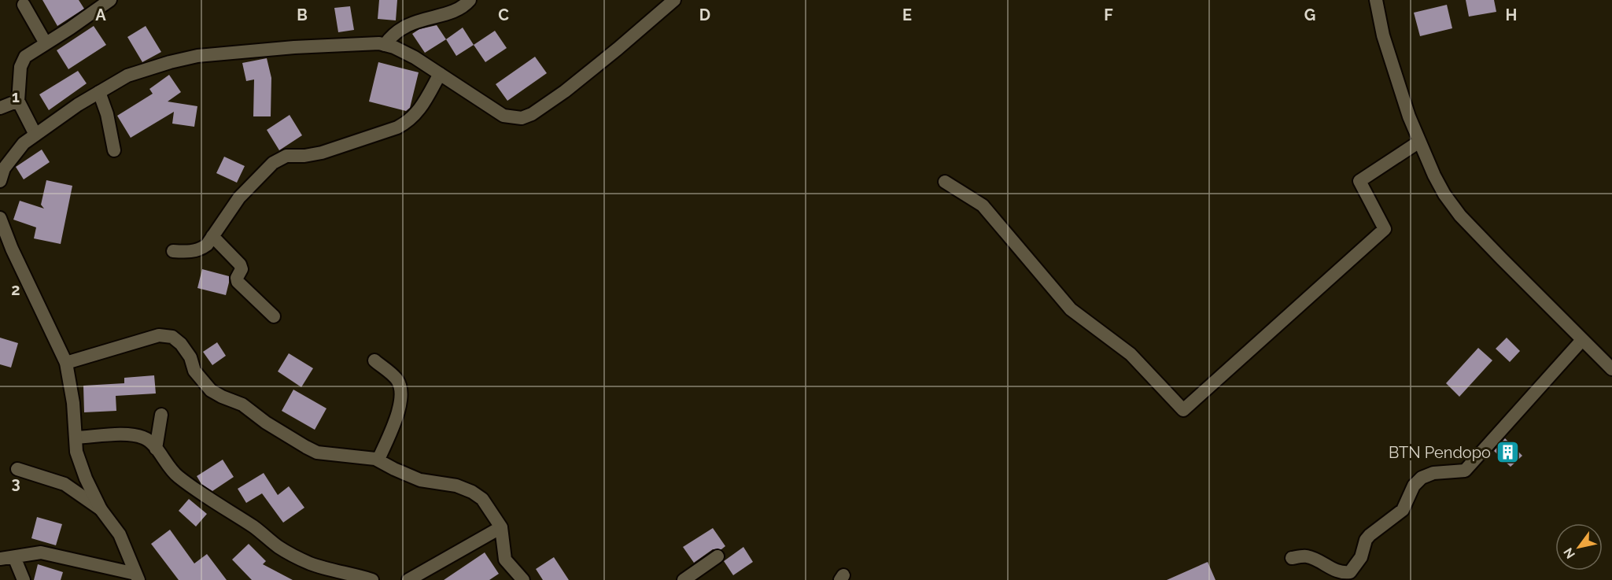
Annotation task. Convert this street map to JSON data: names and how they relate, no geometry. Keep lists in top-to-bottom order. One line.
{"places":{"building":["BTN Pendopo"]},"north":"bottom left","grid":{"columns":["A","B","C","D","E","F","G","H"],"rows":["1","2","3"]}}
